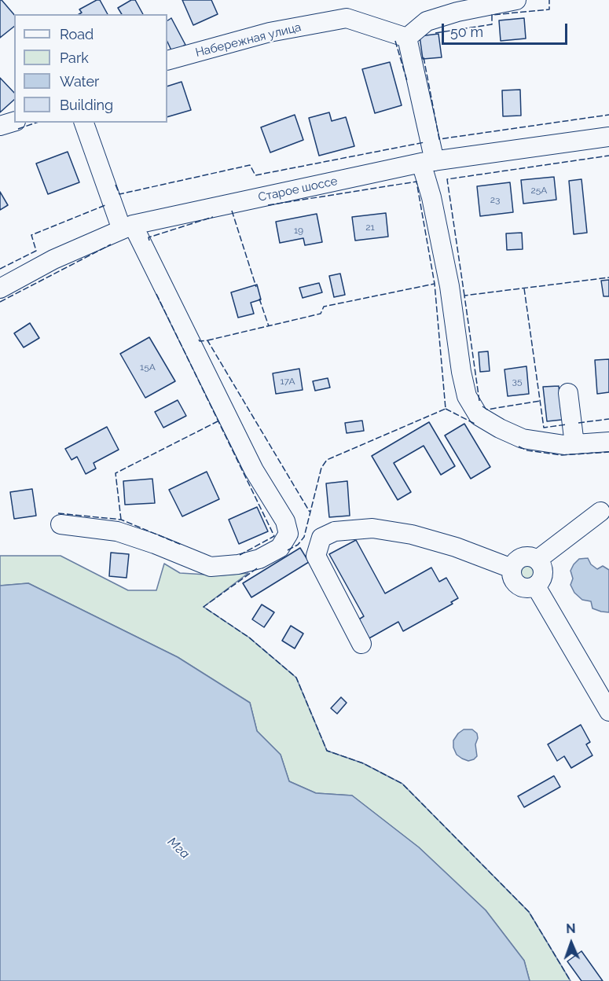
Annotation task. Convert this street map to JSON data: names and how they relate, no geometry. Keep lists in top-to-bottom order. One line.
{"streets":{"street":["Набережная улица","Старое шоссе"]},"water":["Мга"],"house_numbers":["25А","23","21","19","15А","17А","35"],"legend":["Road","Park","Water","Building"],"scale_bar":"50 m","north":"top"}
